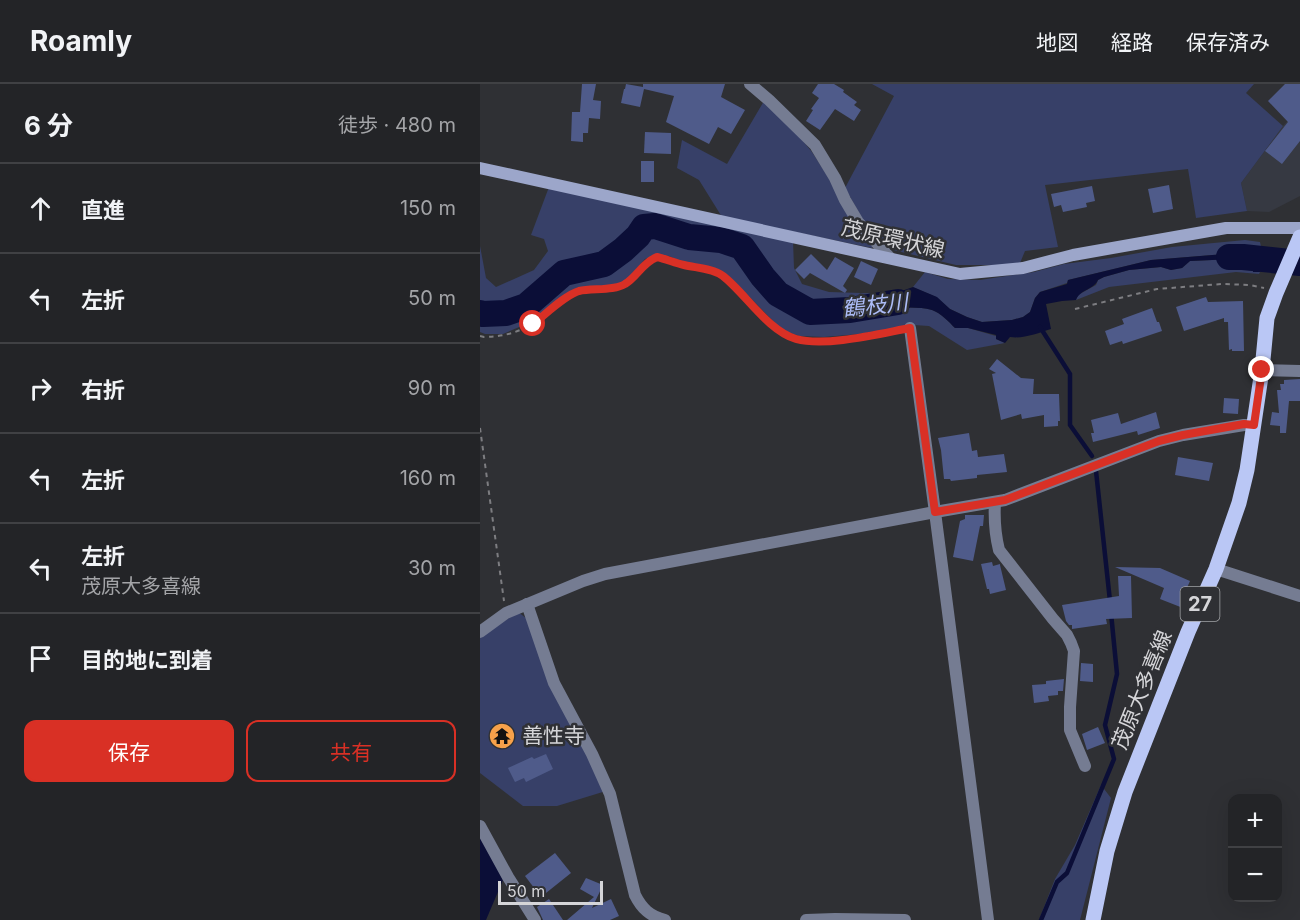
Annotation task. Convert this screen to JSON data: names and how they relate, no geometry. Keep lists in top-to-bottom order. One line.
{"streets":{"main road":["茂原環状線","27","茂原大多喜線"]},"water":["鶴枝川"],"places":{"temple":["善性寺"]},"scale_bar":"50 m","page":{"header":"Roamly","nav":["地図","経路","保存済み"],"heading":["6 分","徒歩 · 480 m"],"list":[["直進","150 m"],["左折","50 m"],["右折","90 m"],["左折","160 m"],["左折","茂原大多喜線","30 m"],"目的地に到着"],"buttons":["保存","共有"],"map_buttons":["+","−"],"scale":"50 m"}}
